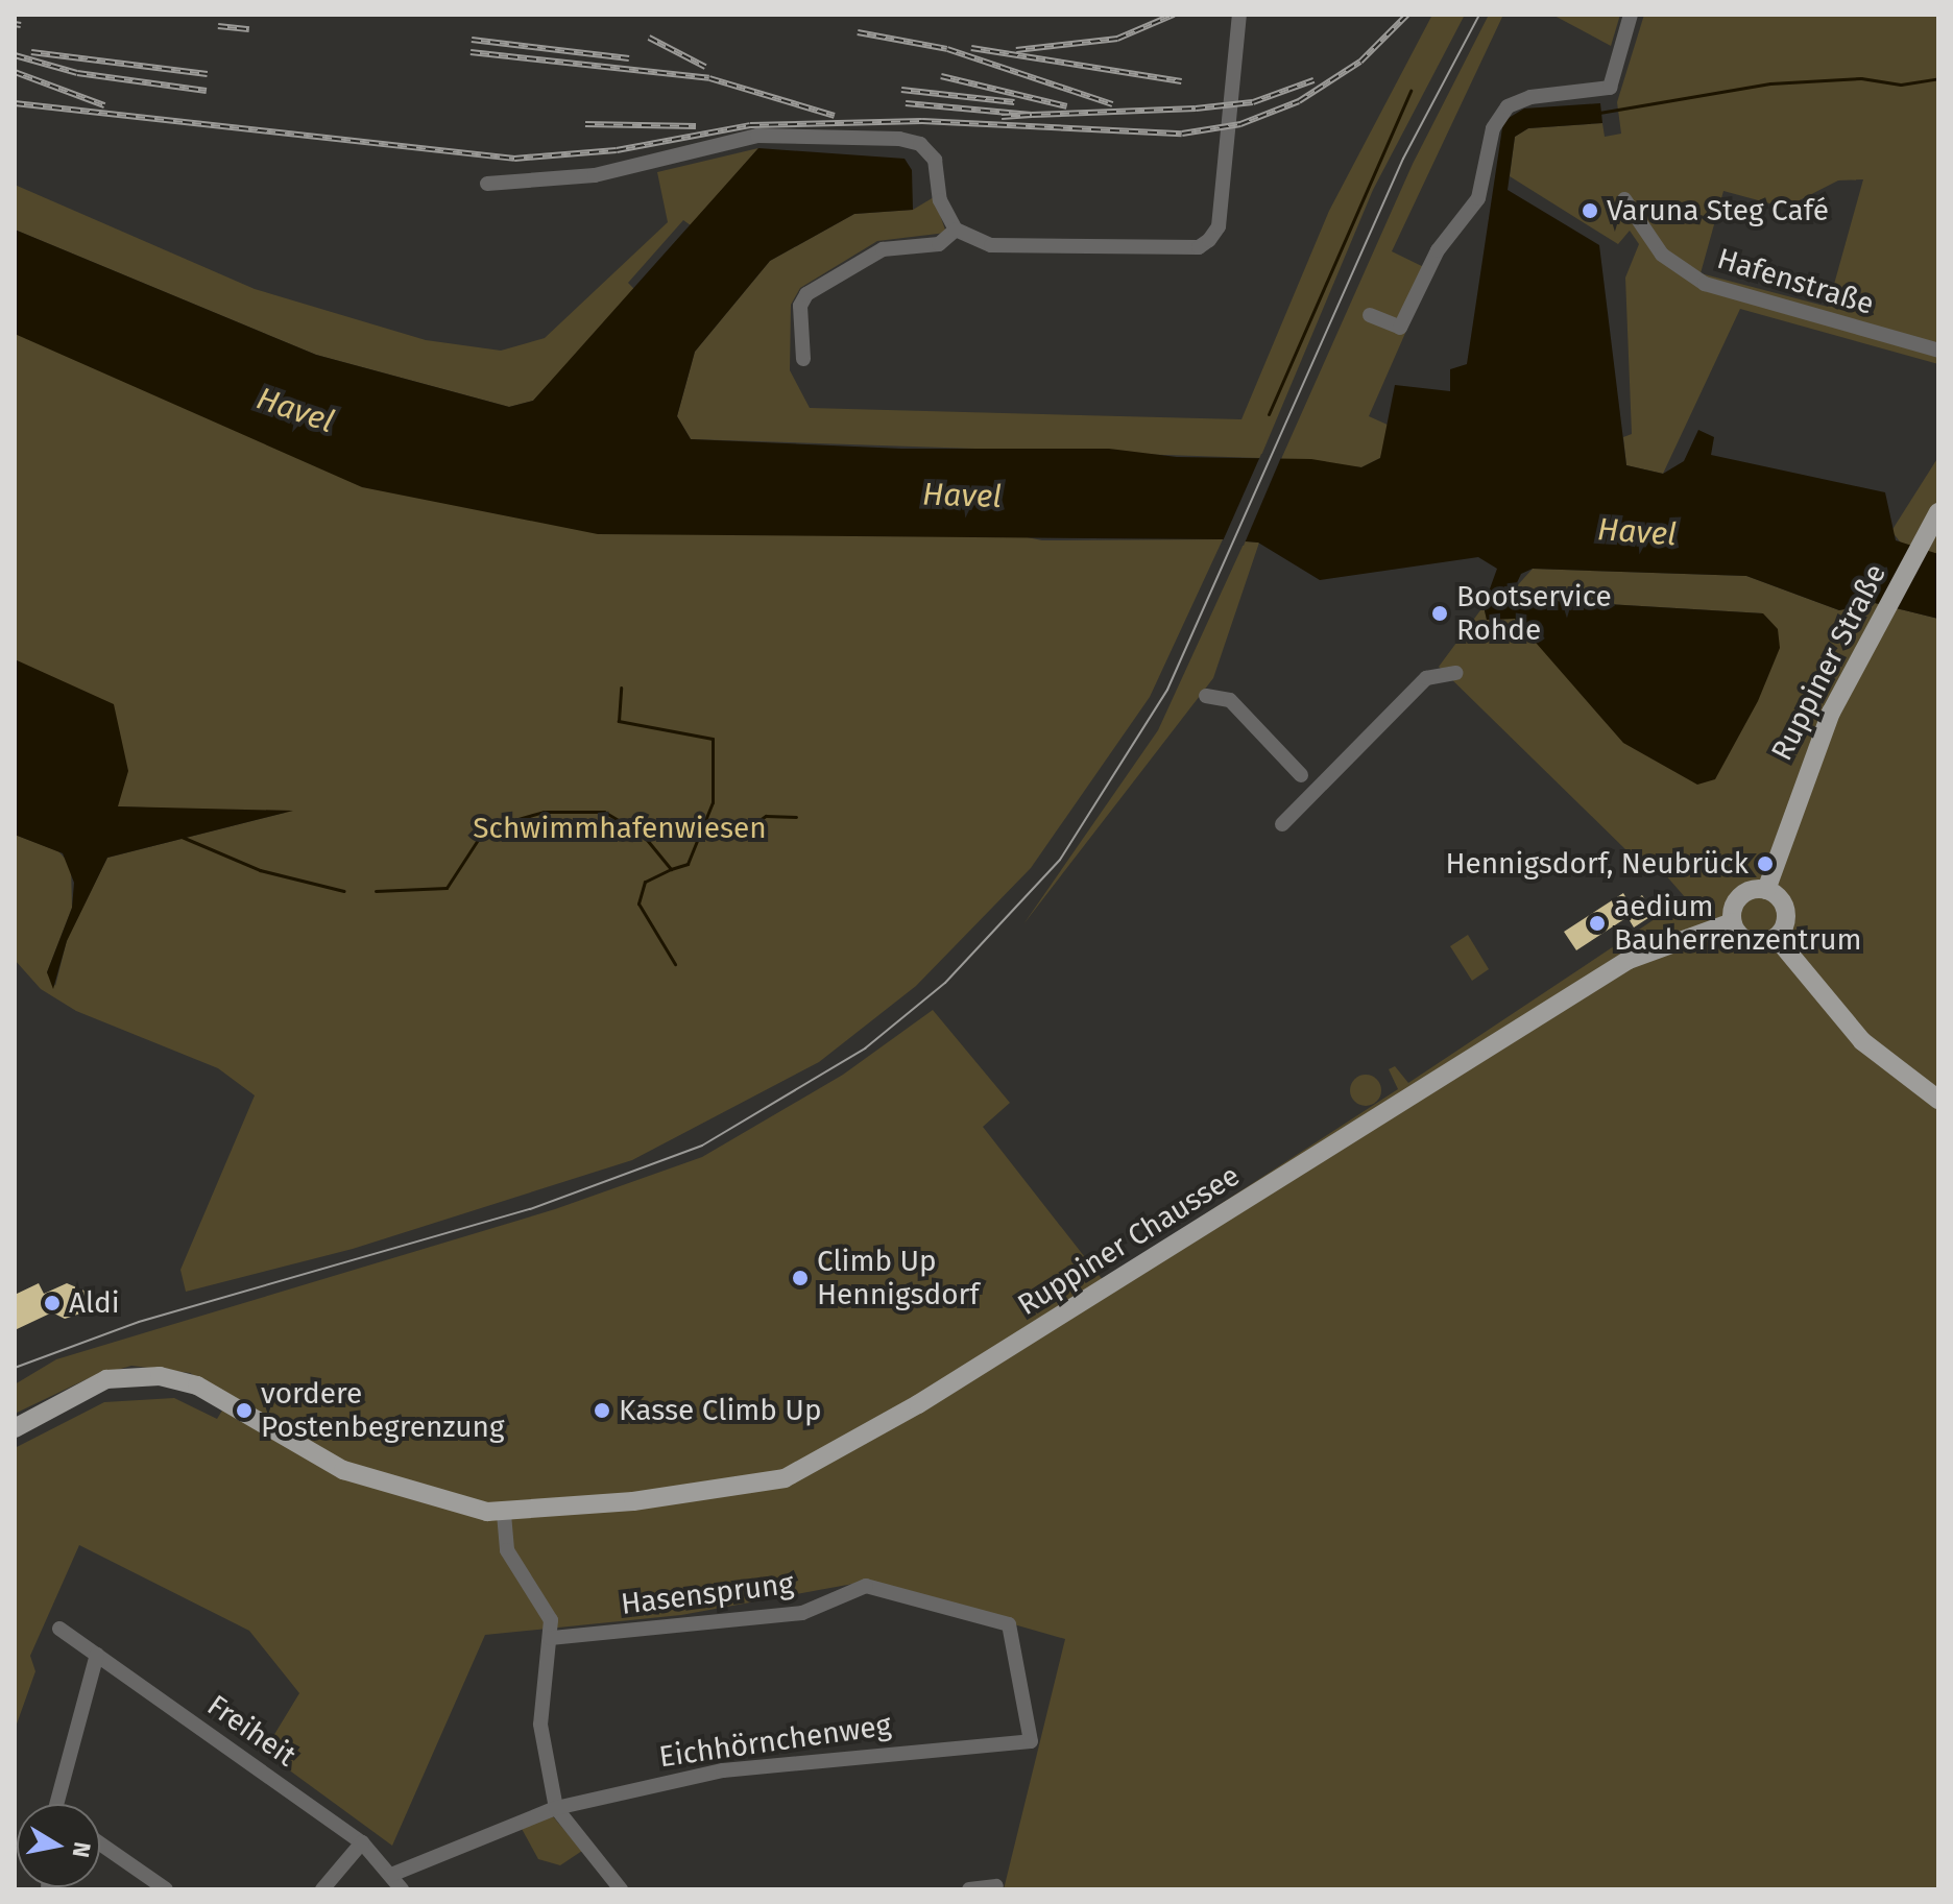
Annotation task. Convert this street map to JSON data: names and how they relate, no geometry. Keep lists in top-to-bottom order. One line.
{"streets":{"main road":["Ruppiner Straße","Ruppiner Chaussee"],"street":["Hafenstraße","Hasensprung","Freiheit","Eichhörnchenweg"]},"crossings":[["Ruppiner Straße","Ruppiner Chaussee"],["Hasensprung","Eichhörnchenweg"],["Freiheit","Eichhörnchenweg"]],"water":["Havel"],"parks":["Schwimmhafenwiesen"],"places":["Varuna Steg Café","Bootservice Rohde","Hennigsdorf, Neubrück","aedium Bauherrenzentrum","Climb Up Hennigsdorf","Aldi","vordere Postenbegrenzung","Kasse Climb Up"],"north":"right"}
